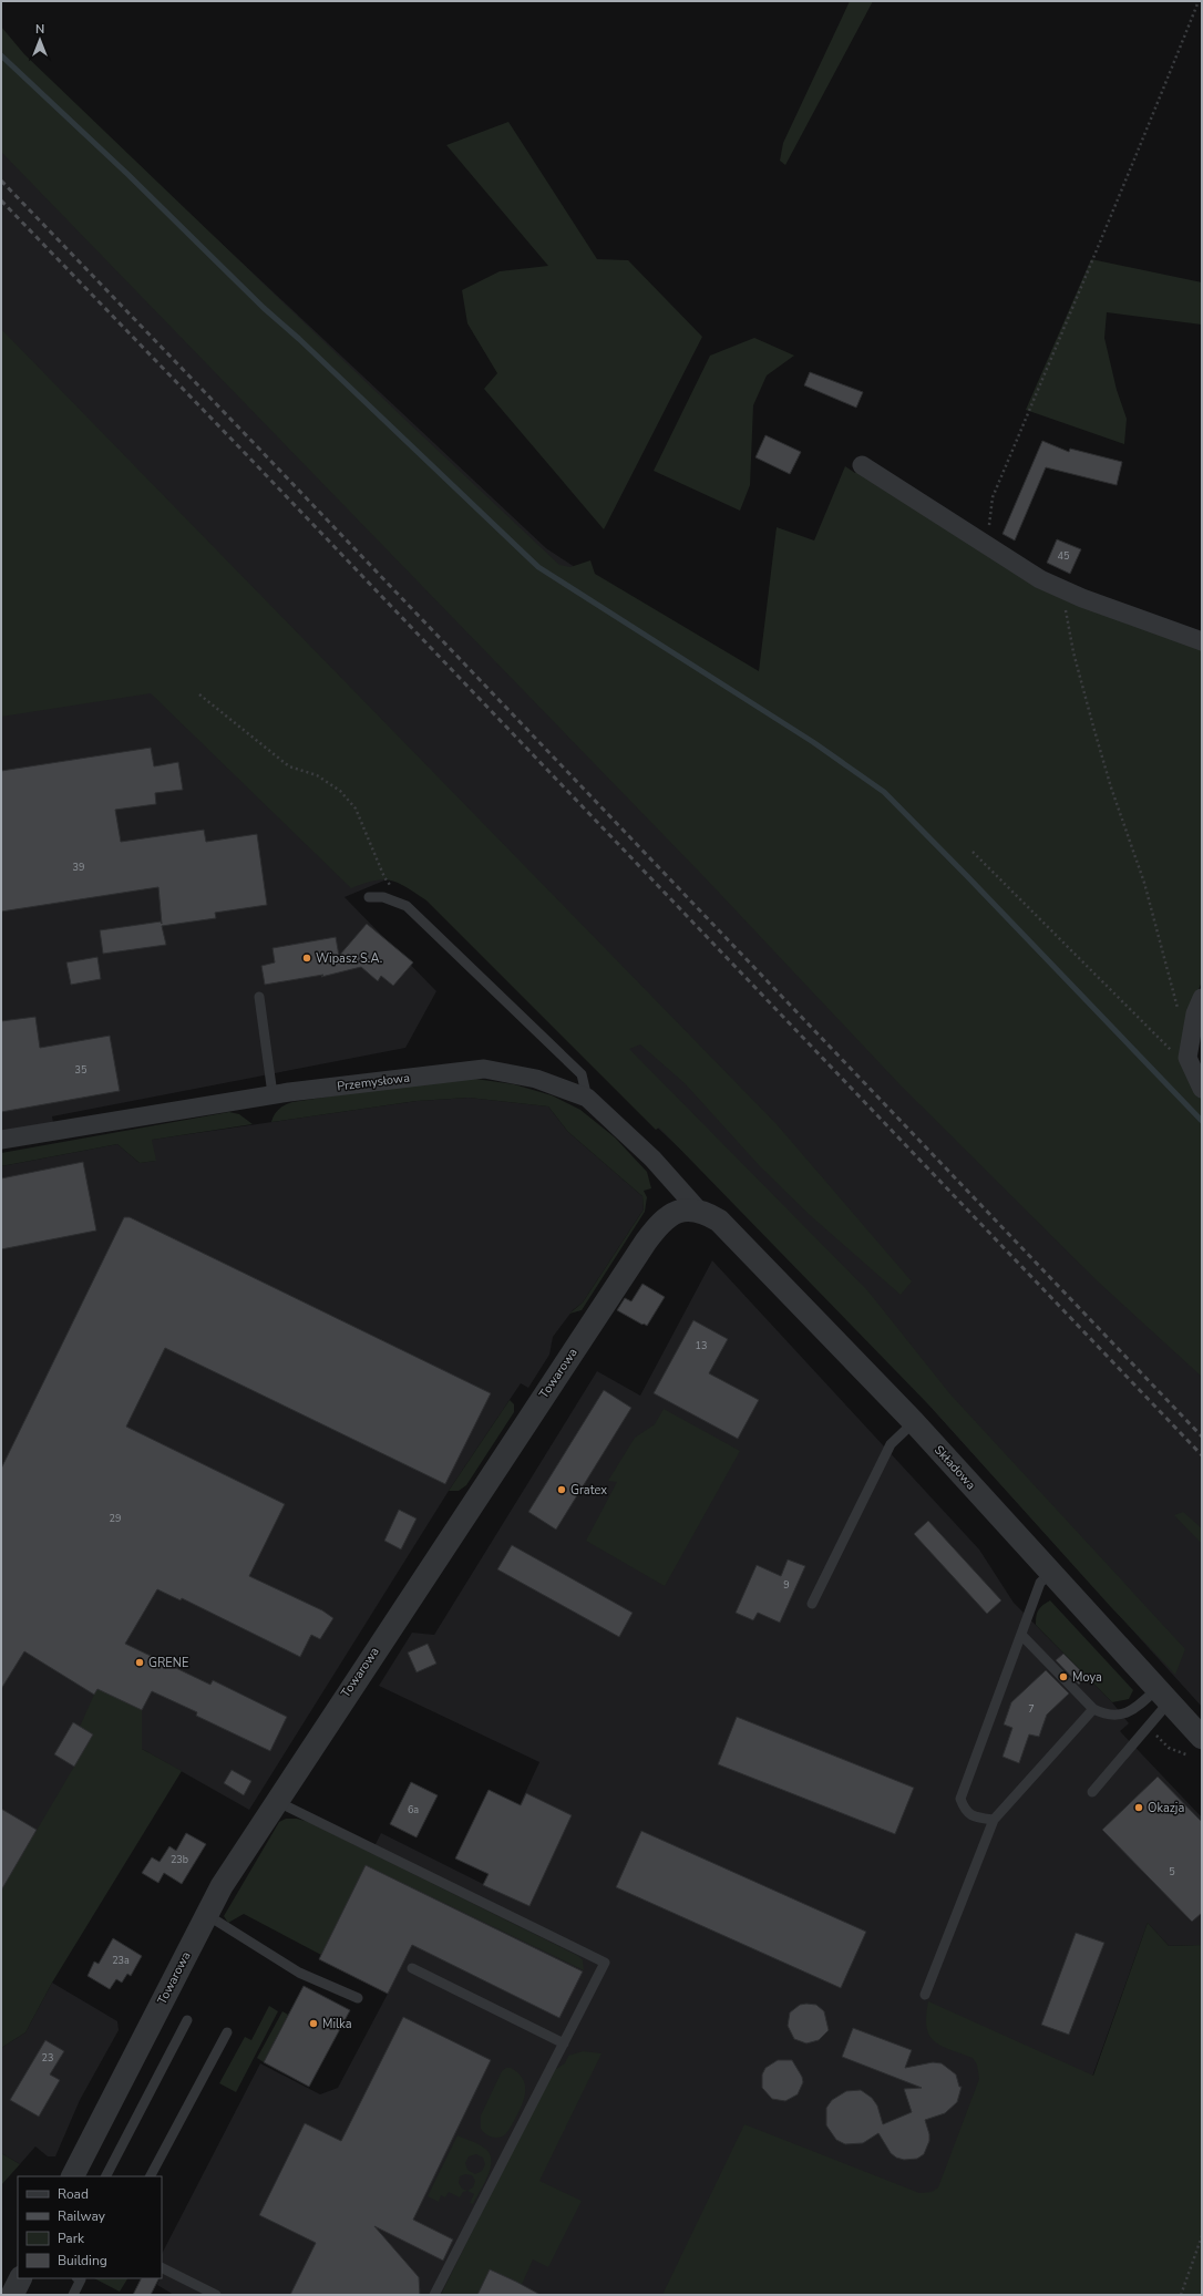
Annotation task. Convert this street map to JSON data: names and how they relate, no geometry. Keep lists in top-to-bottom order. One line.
{"streets":{"street":["Przemysłowa","Towarowa","Składowa"]},"crossings":[["Przemysłowa","Towarowa"],["Przemysłowa","Składowa"],["Towarowa","Składowa"]],"places":["Wipasz S.A.","Gratex","GRENE","Moya","Okazja","Milka"],"house_numbers":["45","39","35","13","29","9","7","6a","23b","5","23a","23"],"legend":["Road","Railway","Park","Building"],"north":"top"}
